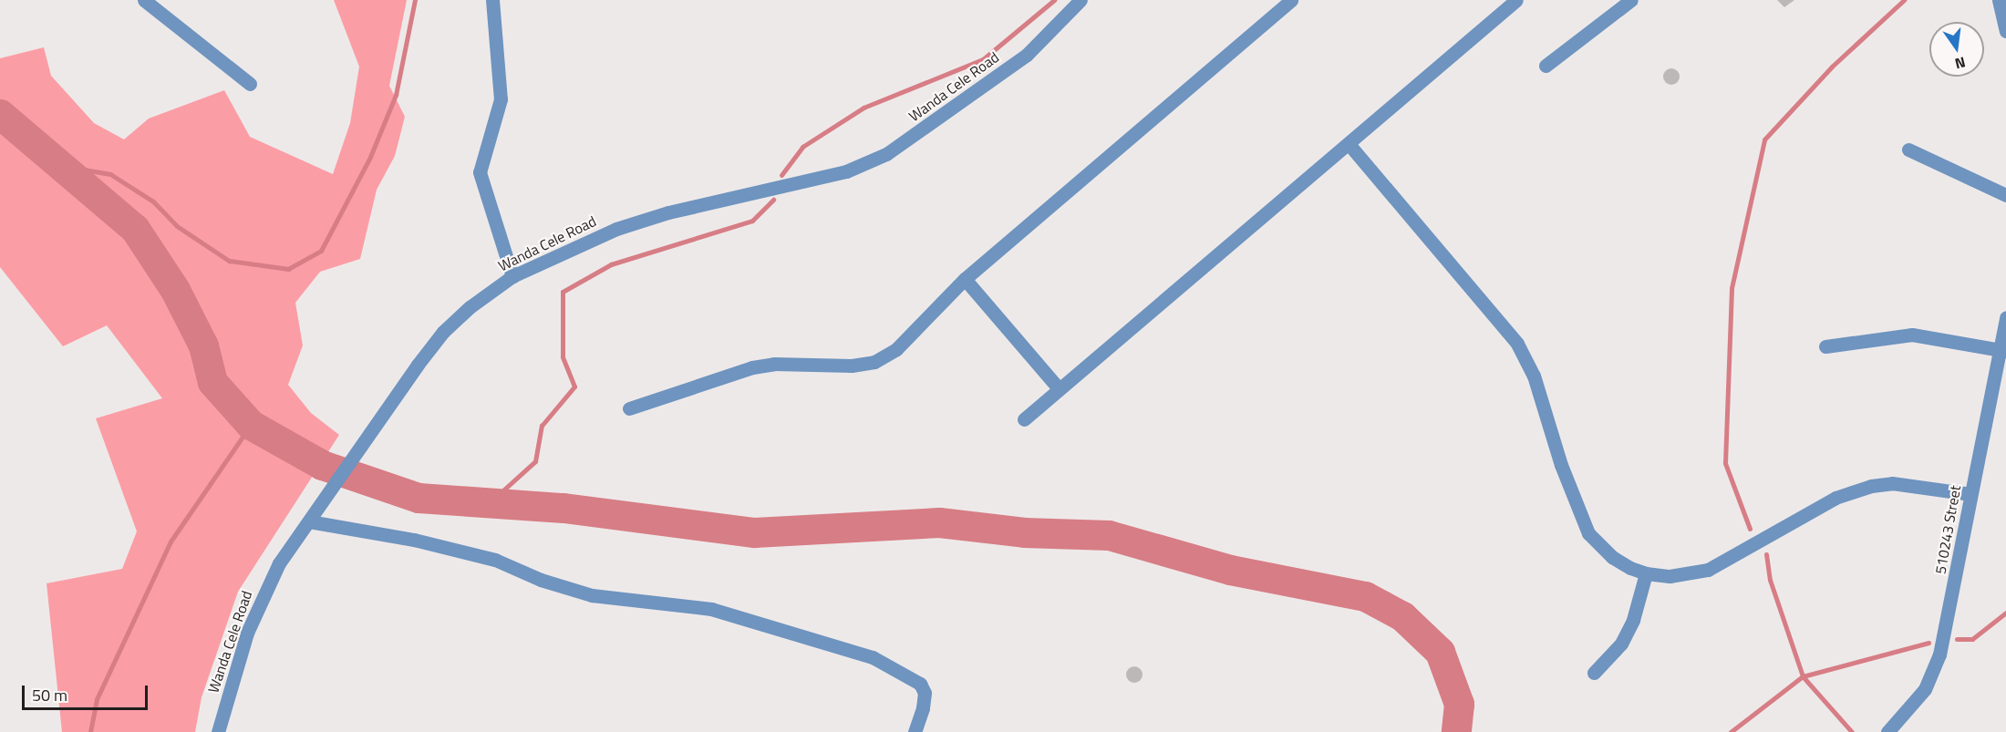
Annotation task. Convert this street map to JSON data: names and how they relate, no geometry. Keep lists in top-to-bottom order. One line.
{"streets":{"street":["Wanda Cele Road","510243 Street"]},"scale_bar":"50 m","north":"bottom"}
